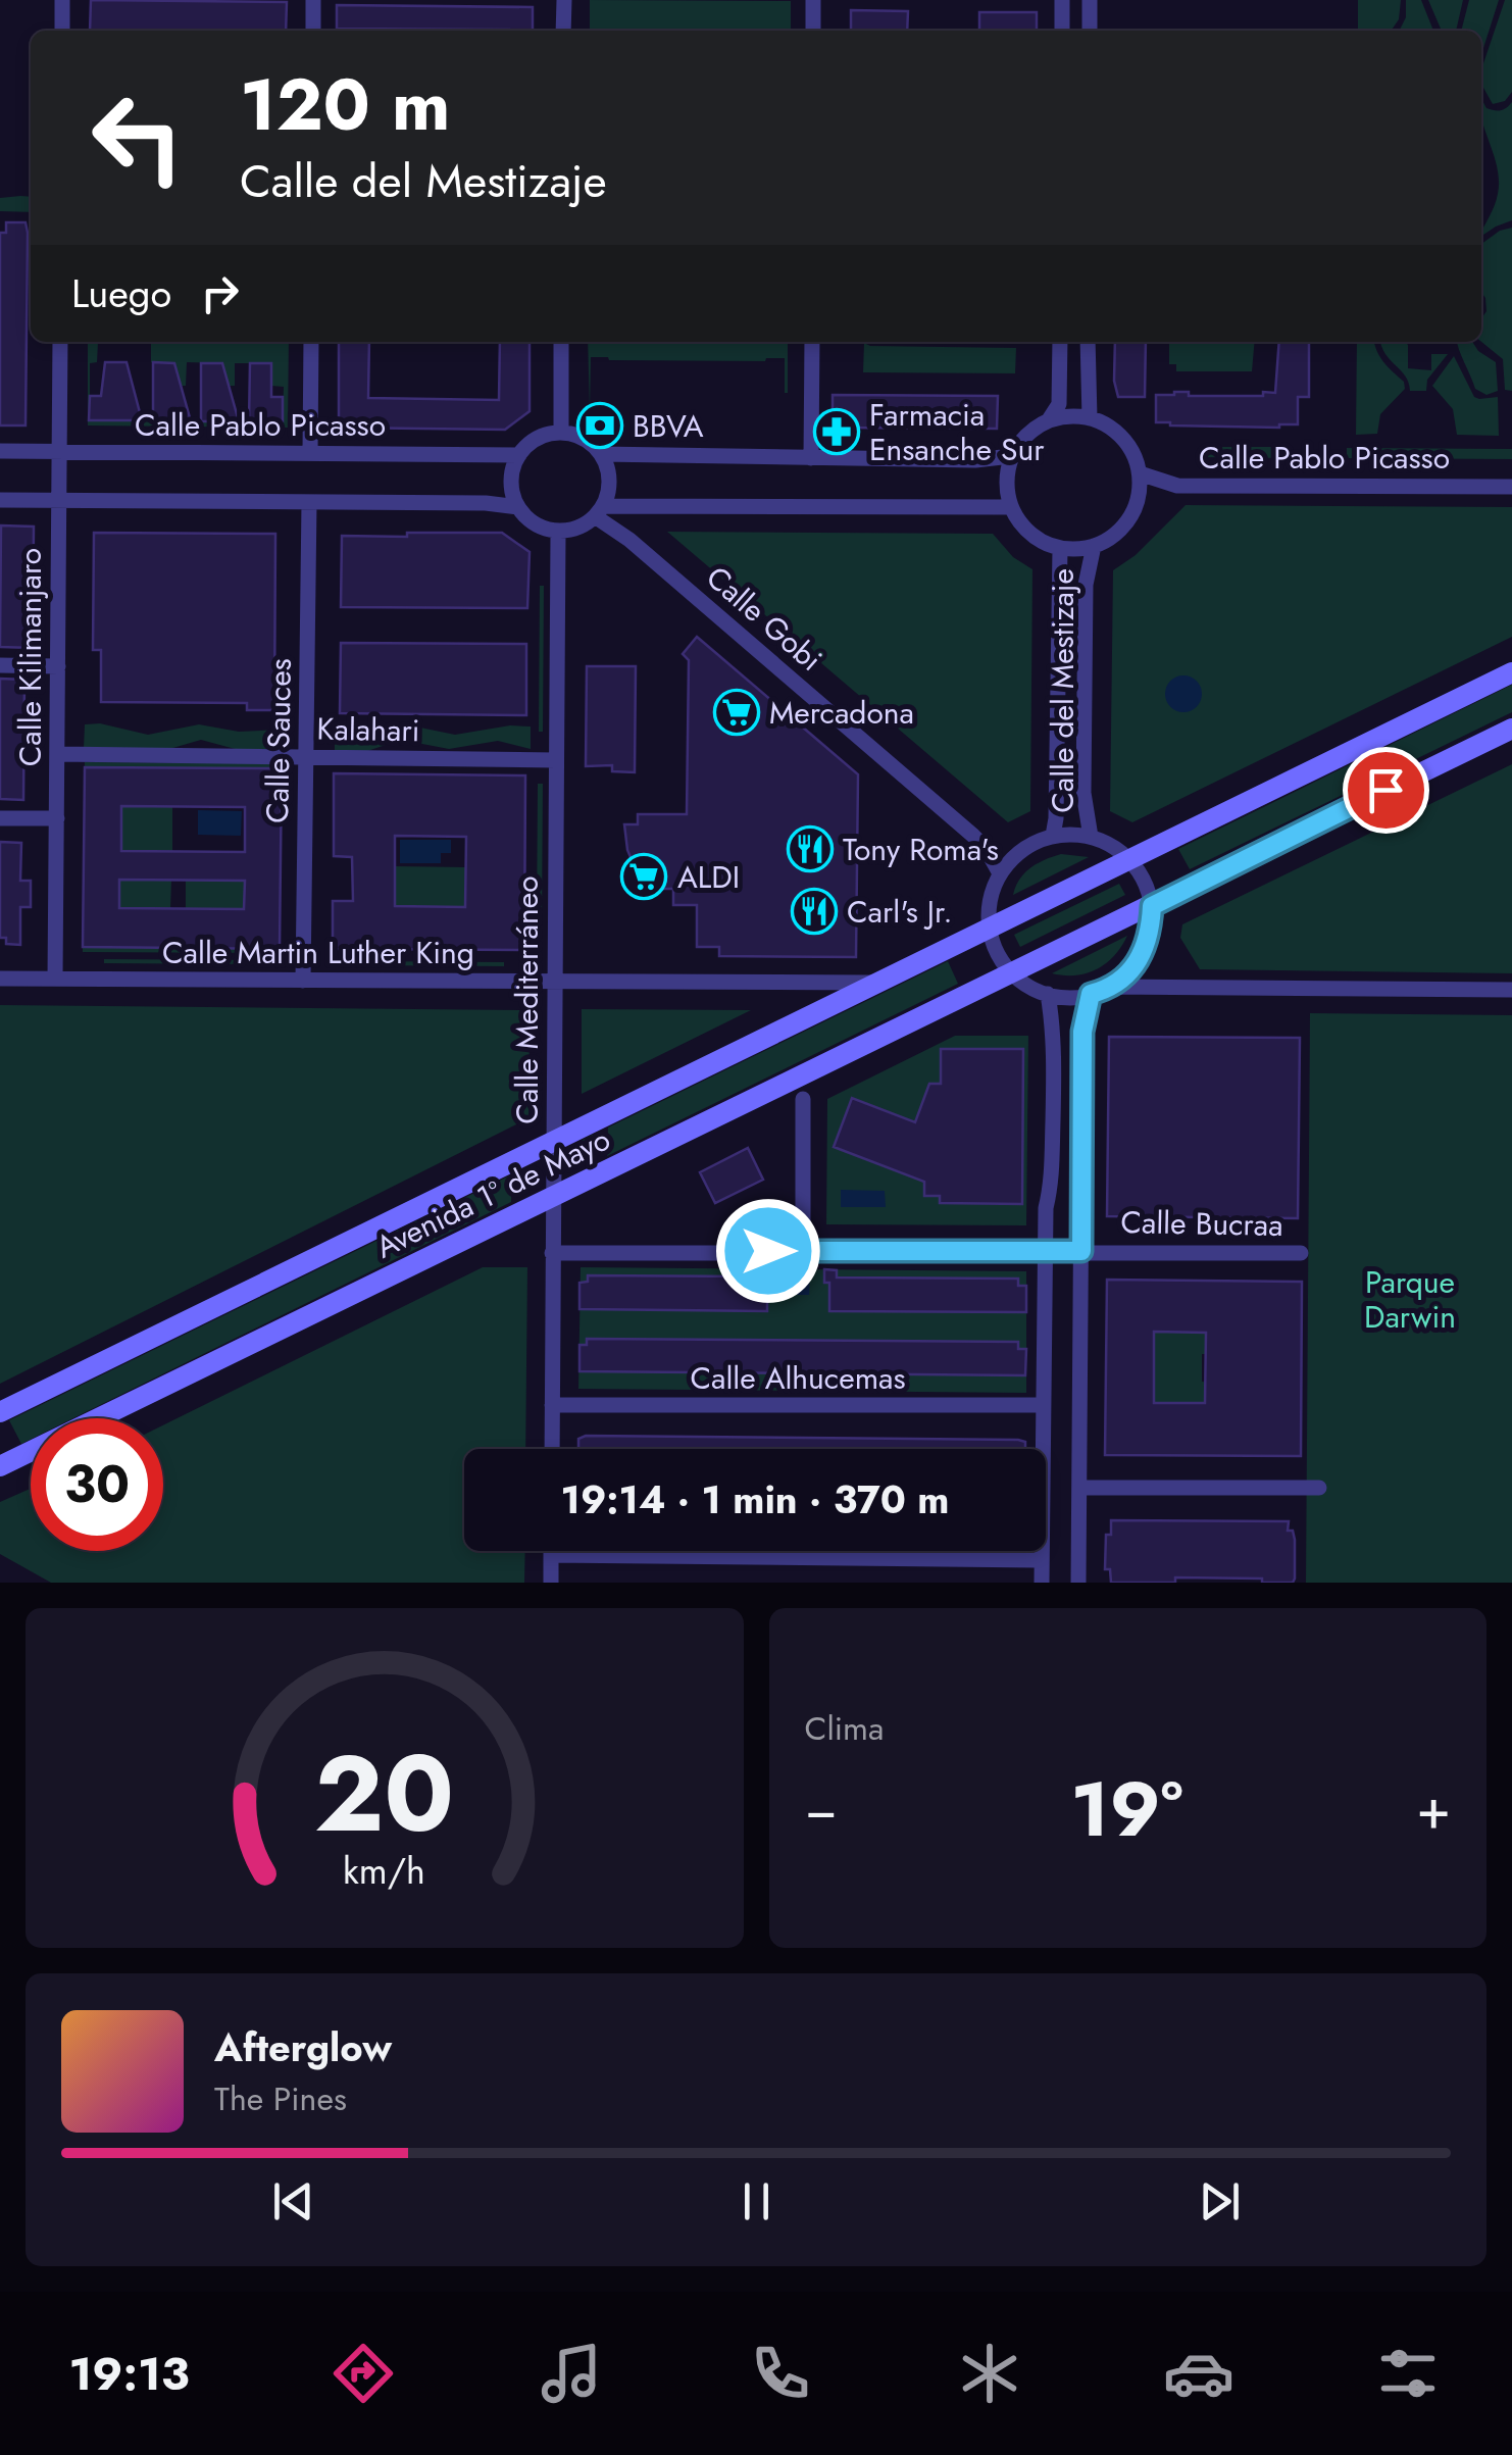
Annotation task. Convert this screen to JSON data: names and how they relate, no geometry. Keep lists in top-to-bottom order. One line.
{"streets":{"street":["Calle Pablo Picasso","Calle Gobi","Calle Kilimanjaro","Calle del Mestizaje","Kalahari","Calle Sauces","Calle Martin Luther King","Calle Mediterráneo","Avenida 1º de Mayo","Calle Bucraa","Calle Alhucemas"]},"crossings":[["Calle Pablo Picasso","Calle Gobi"],["Calle Pablo Picasso","Calle Kilimanjaro"],["Calle Pablo Picasso","Calle del Mestizaje"],["Calle Pablo Picasso","Calle Mediterráneo"],["Calle Gobi","Calle Mediterráneo"],["Calle Kilimanjaro","Kalahari"],["Calle Kilimanjaro","Calle Martin Luther King"],["Kalahari","Calle Sauces"],["Kalahari","Calle Mediterráneo"],["Calle Sauces","Calle Martin Luther King"],["Calle Martin Luther King","Calle Mediterráneo"],["Calle Martin Luther King","Avenida 1º de Mayo"],["Calle Mediterráneo","Avenida 1º de Mayo"],["Calle Mediterráneo","Calle Bucraa"],["Calle Mediterráneo","Calle Alhucemas"]],"parks":["Parque Darwin"],"places":{"bank":["BBVA"],"pharmacy":["Farmacia Ensanche Sur"],"supermarket":["Mercadona","ALDI"],"restaurant":["Tony Roma's","Carl's Jr."]},"page":{"turn":["120 m","Calle del Mestizaje"],"then":"Luego","limit":"30","trip":"19:14 · 1 min · 370 m","tile":"Clima","heat":["−","19°","+"],"song":["Afterglow","The Pines"],"tabs":"19:13","gauge":["20","km/h"]}}
